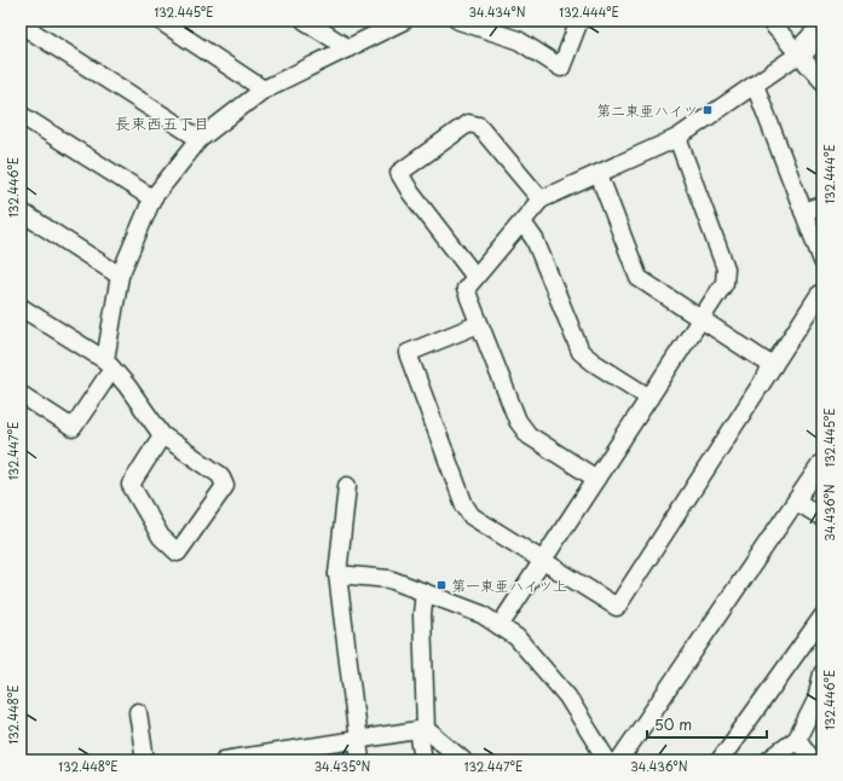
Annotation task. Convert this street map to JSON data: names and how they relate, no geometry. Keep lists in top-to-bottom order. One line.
{"districts":["長束西五丁目"],"places":{"transit":["第二東亜ハイツ","第一東亜ハイツ上"]},"scale_bar":"50 m","coordinates":["132.445°E","34.434°N","132.444°E","132.446°E","132.447°E","34.436°N","132.448°E","34.435°N"]}
